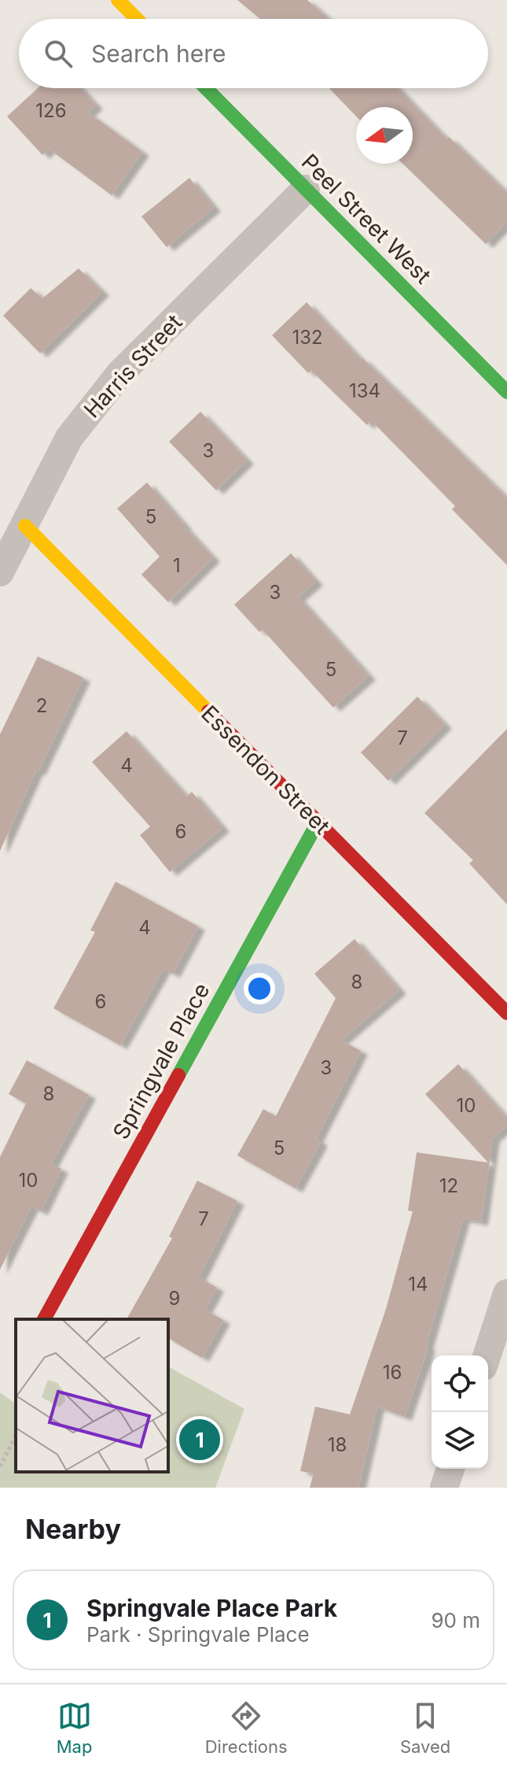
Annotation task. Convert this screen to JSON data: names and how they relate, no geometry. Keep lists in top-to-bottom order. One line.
{"streets":{"street":["Peel Street West","Harris Street","Essendon Street","Springvale Place"]},"crossings":[["Peel Street West","Harris Street"],["Harris Street","Essendon Street"],["Essendon Street","Springvale Place"]],"house_numbers":["126","132","134","3","5","1","3","5","2","7","4","6","4","8","6","3","8","10","5","10","12","7","14","9","16","18"],"north":"left","page":{"search":"Search here","pins":"1","heading":"Nearby","list":[{"mark":"1","name":"Springvale Place Park","note":"Park · Springvale Place","value":"90 m"}],"nav":["Map","Directions","Saved"]}}
